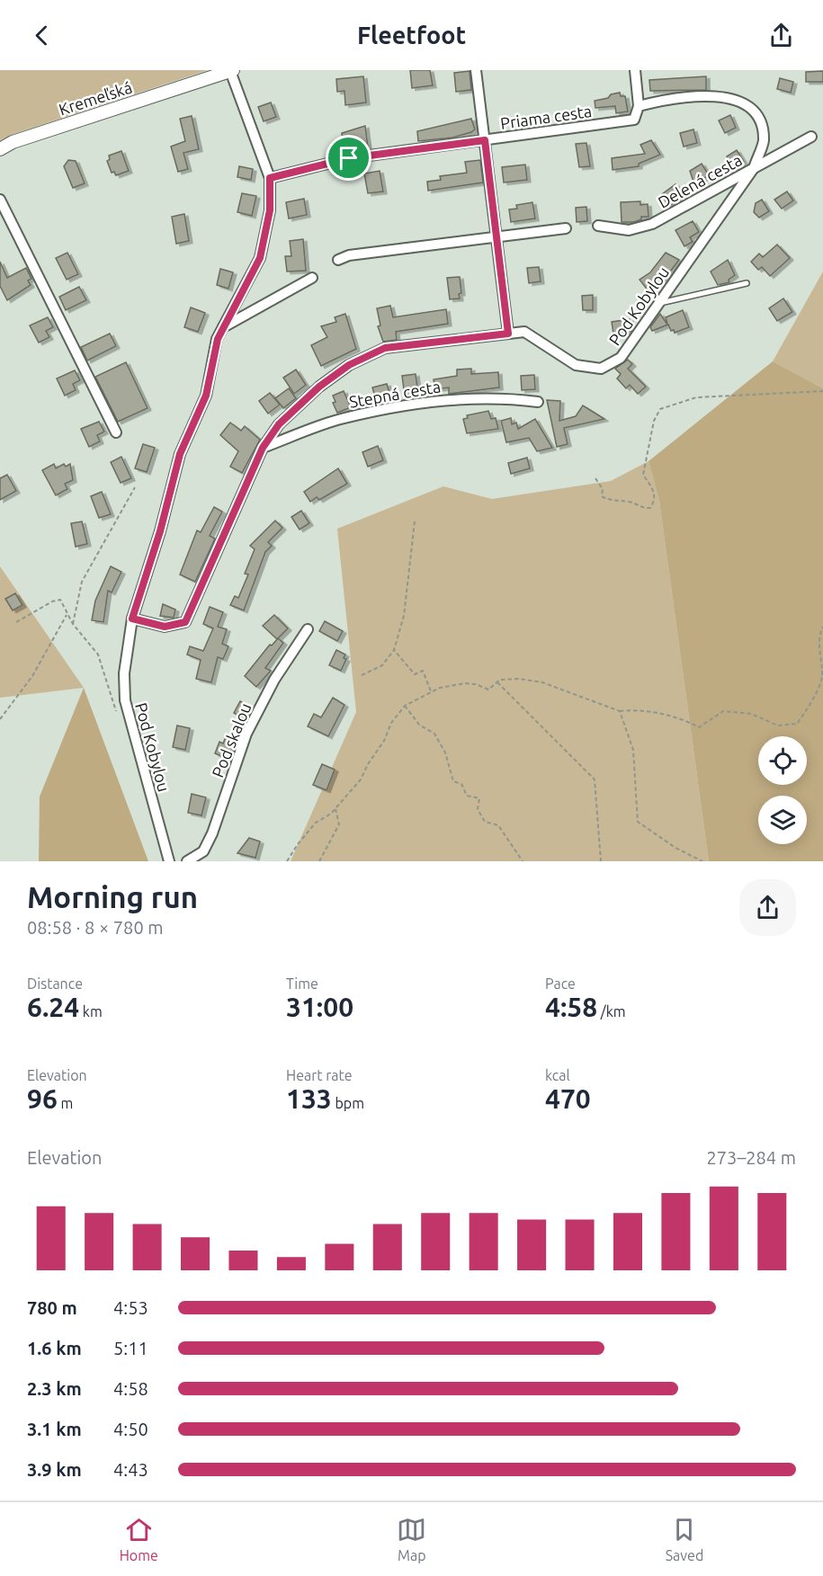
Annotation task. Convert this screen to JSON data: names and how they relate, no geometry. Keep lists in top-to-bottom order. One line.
{"streets":{"street":["Kremeľská","Priama cesta","Delená cesta","Pod Kobylou","Stepná cesta","Pod skalou"]},"crossings":[["Priama cesta","Delená cesta"],["Priama cesta","Pod Kobylou"],["Delená cesta","Pod Kobylou"],["Pod Kobylou","Stepná cesta"]],"page":{"header":"Fleetfoot","heading":["Morning run","08:58 · 8 × 780 m"],"stats":[["Distance","6.24 km"],["Time","31:00"],["Pace","4:58 /km"],["Elevation","96 m"],["Heart rate","133 bpm"],["kcal","470"]],"chart":["Elevation","273–284 m"],"list":[{"name":"780 m","note":"4:53"},{"name":"1.6 km","note":"5:11"},{"name":"2.3 km","note":"4:58"},{"name":"3.1 km","note":"4:50"},{"name":"3.9 km","note":"4:43"}],"tabs":["Home","Map","Saved"]}}
